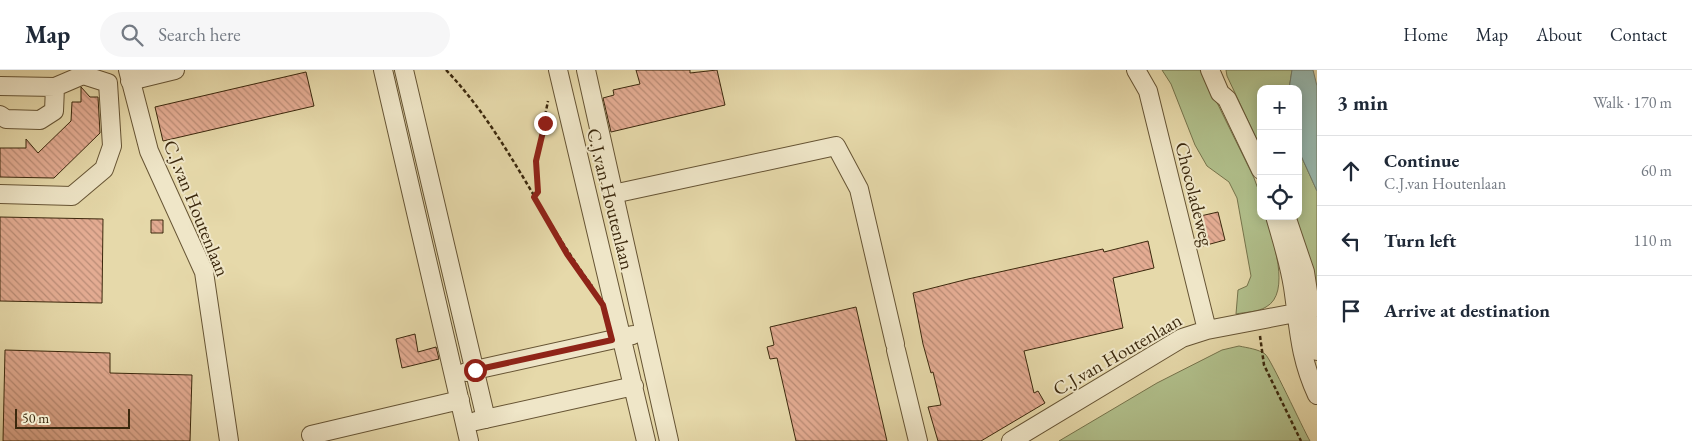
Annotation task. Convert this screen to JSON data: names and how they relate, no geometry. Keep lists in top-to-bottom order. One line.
{"streets":{"street":["Chocoladeweg","C.J.van Houtenlaan"]},"crossings":[["Chocoladeweg","C.J.van Houtenlaan"]],"scale_bar":"50 m","page":{"header":"Map","search":"Search here","nav":["Home","Map","About","Contact"],"heading":["3 min","Walk · 170 m"],"map_buttons":["+","−"],"list":[["Continue","C.J.van Houtenlaan","60 m"],["Turn left","110 m"],"Arrive at destination"],"scale":"50 m"}}
